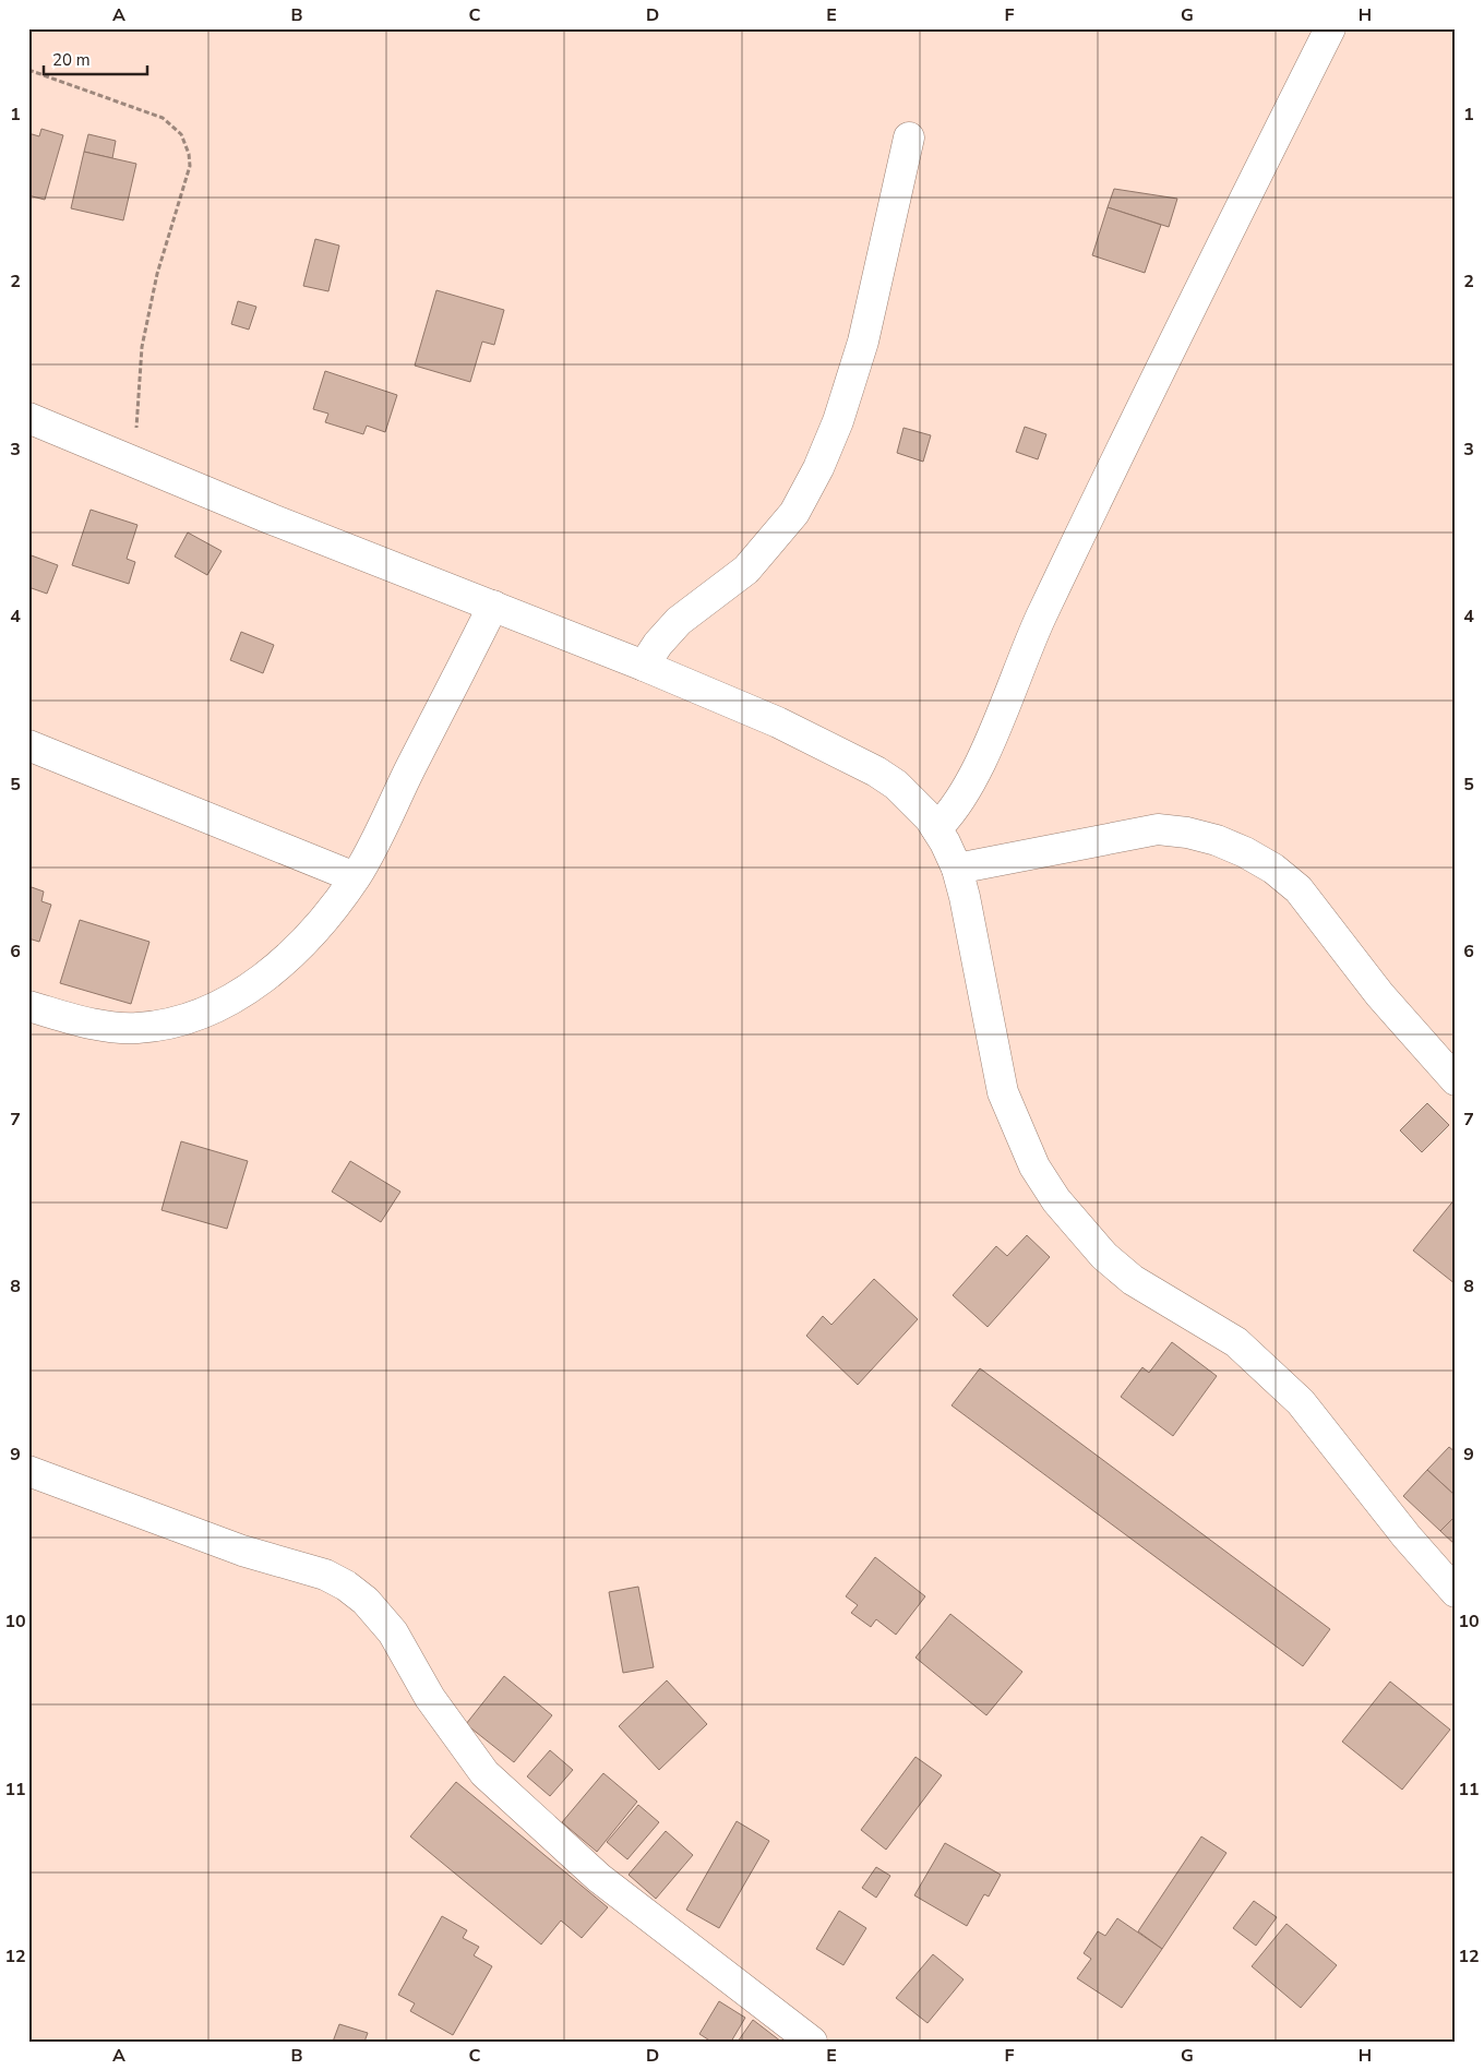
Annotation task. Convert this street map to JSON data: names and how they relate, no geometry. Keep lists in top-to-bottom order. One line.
{"scale_bar":"20 m","grid":{"columns":["A","B","C","D","E","F","G","H"],"rows":["1","2","3","4","5","6","7","8","9","10","11","12"]}}
